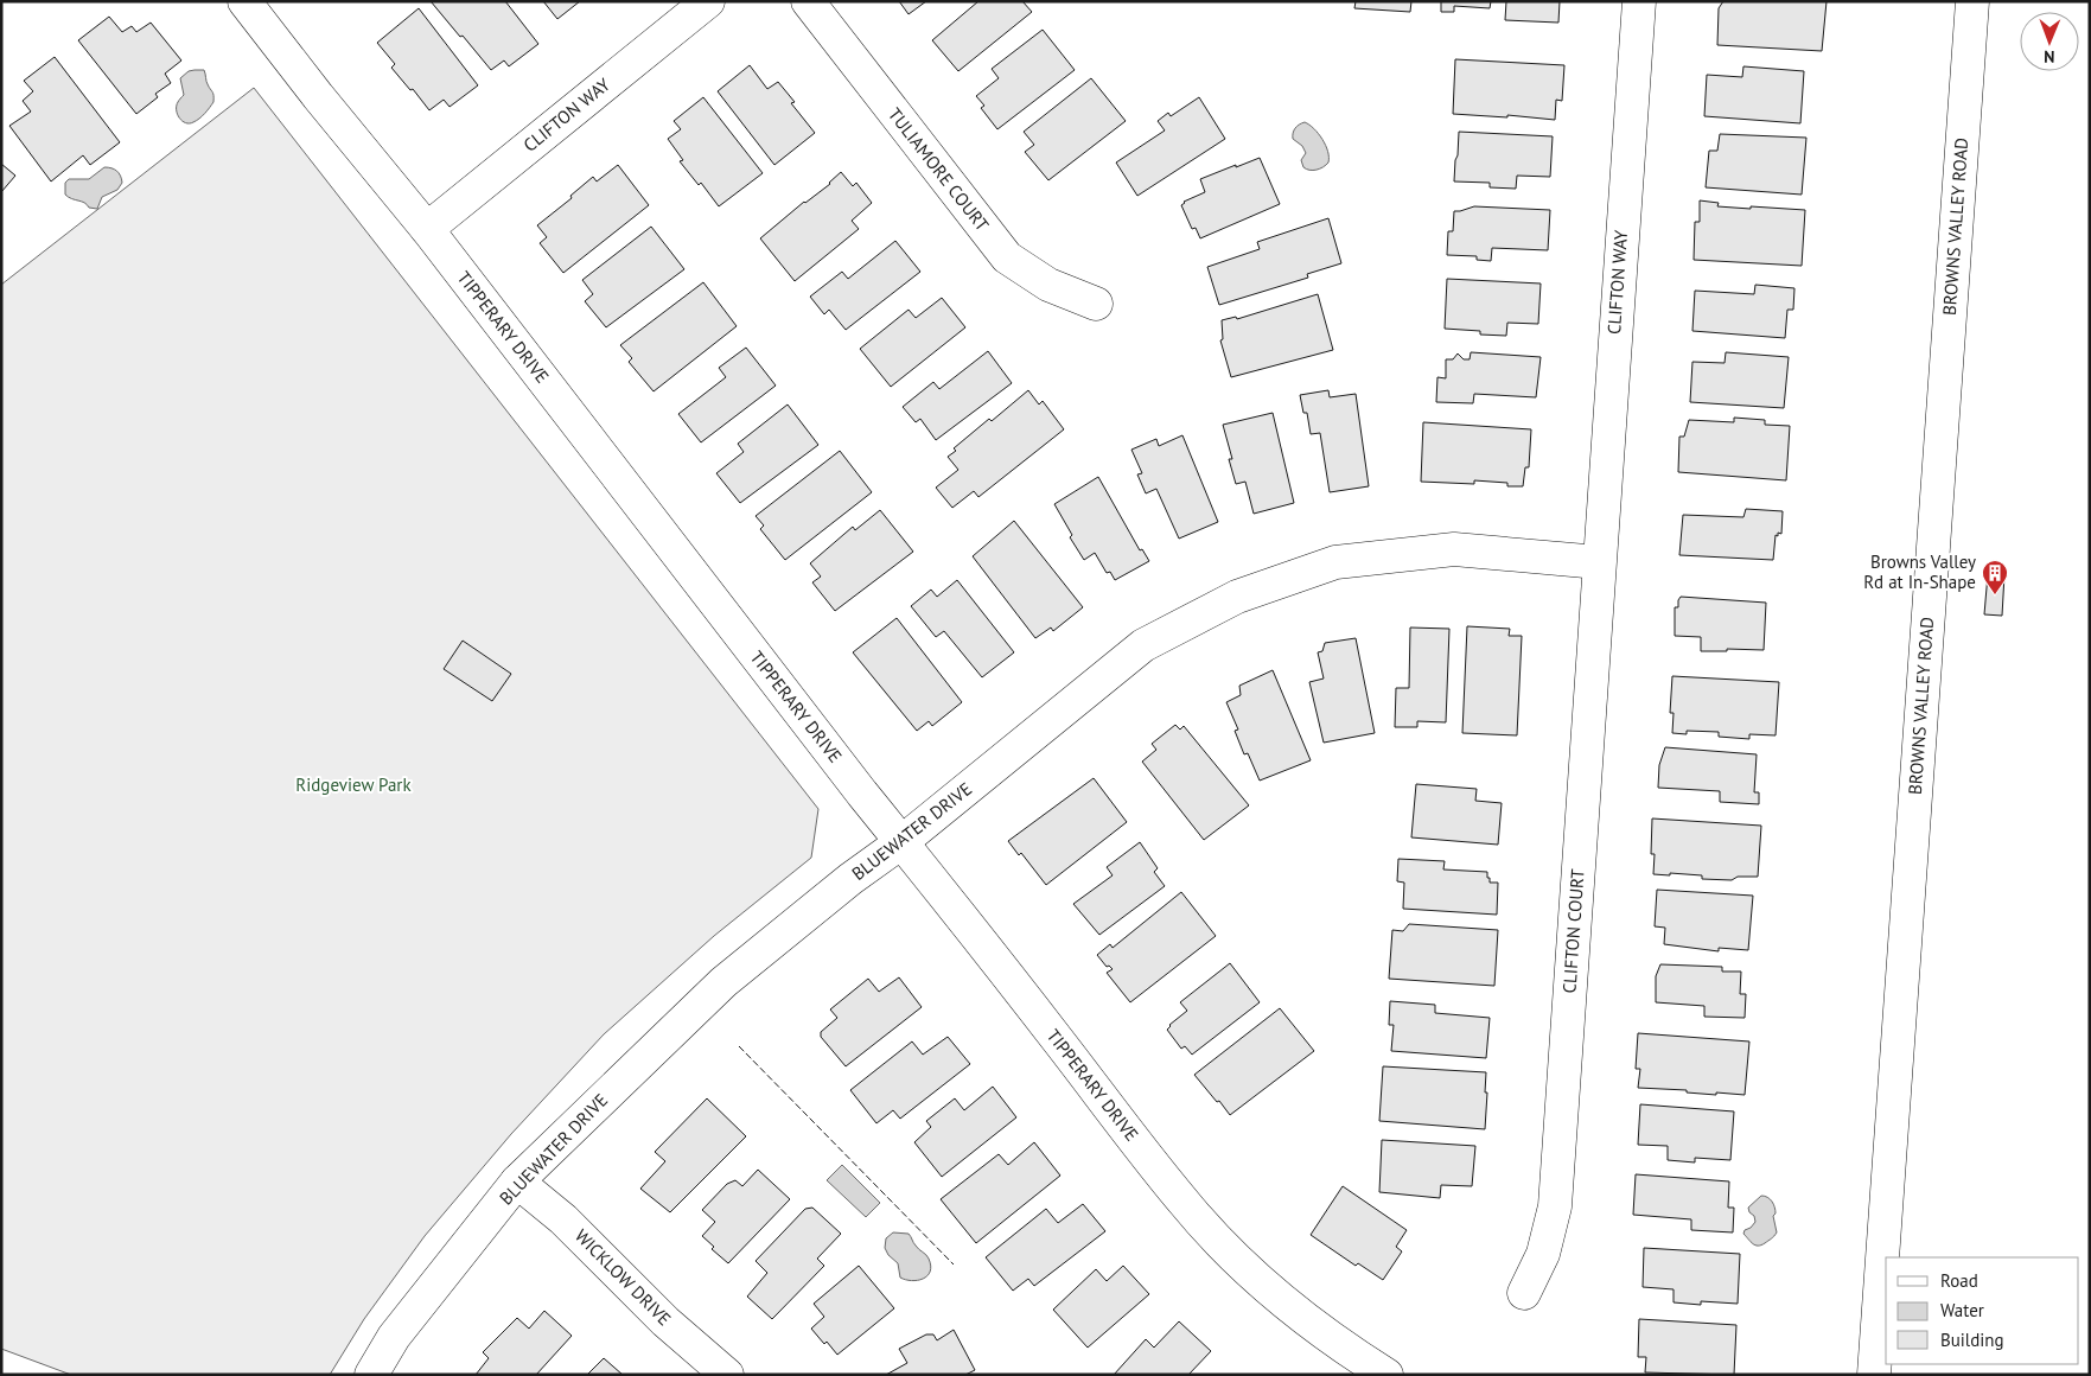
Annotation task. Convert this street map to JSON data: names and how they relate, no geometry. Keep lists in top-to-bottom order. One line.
{"streets":{"street":["CLIFTON WAY","TULIAMORE COURT","BROWNS VALLEY ROAD","TIPPERARY DRIVE","BLUEWATER DRIVE","CLIFTON COURT","WICKLOW DRIVE"]},"crossings":[["CLIFTON WAY","TIPPERARY DRIVE"],["CLIFTON WAY","BLUEWATER DRIVE"],["CLIFTON WAY","CLIFTON COURT"],["TIPPERARY DRIVE","BLUEWATER DRIVE"],["BLUEWATER DRIVE","CLIFTON COURT"],["BLUEWATER DRIVE","WICKLOW DRIVE"]],"parks":["Ridgeview Park"],"places":{"building":["Browns Valley Rd at In-Shape"]},"legend":["Road","Water","Building"],"north":"bottom"}
